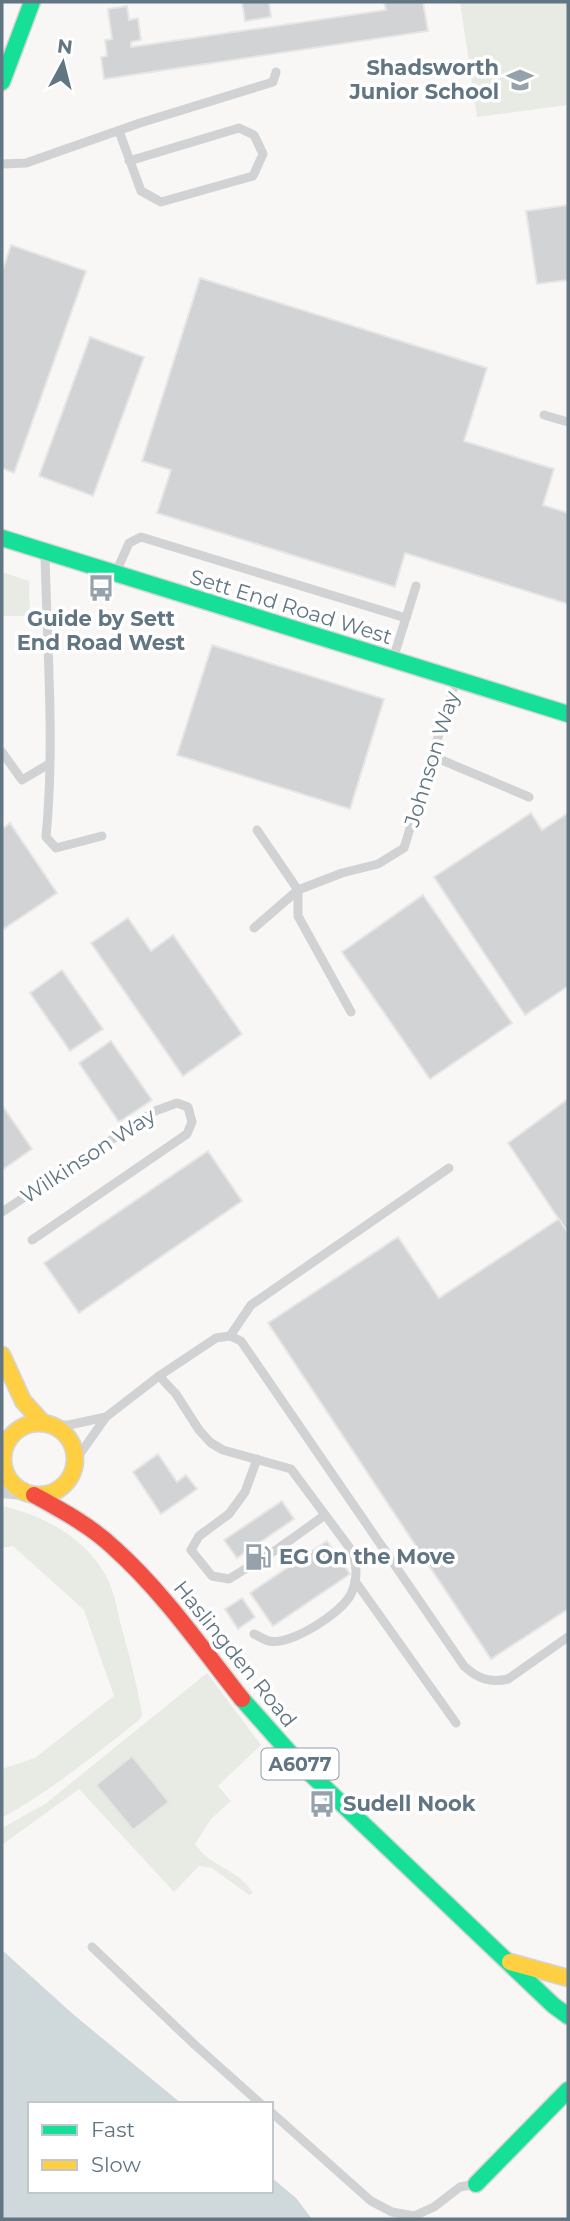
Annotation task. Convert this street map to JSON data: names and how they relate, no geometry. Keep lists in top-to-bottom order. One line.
{"streets":{"main road":["Sett End Road West","Haslingden Road","A6077"],"lane":["Johnson Way","Wilkinson Way"]},"crossings":[["Sett End Road West","Johnson Way"],["Haslingden Road","A6077"]],"places":{"school or university":["Shadsworth Junior School"],"bus stop":["Guide by Sett End Road West","Sudell Nook"],"fuel station":["EG On the Move"]},"legend":["Fast","Slow"],"north":"top"}
